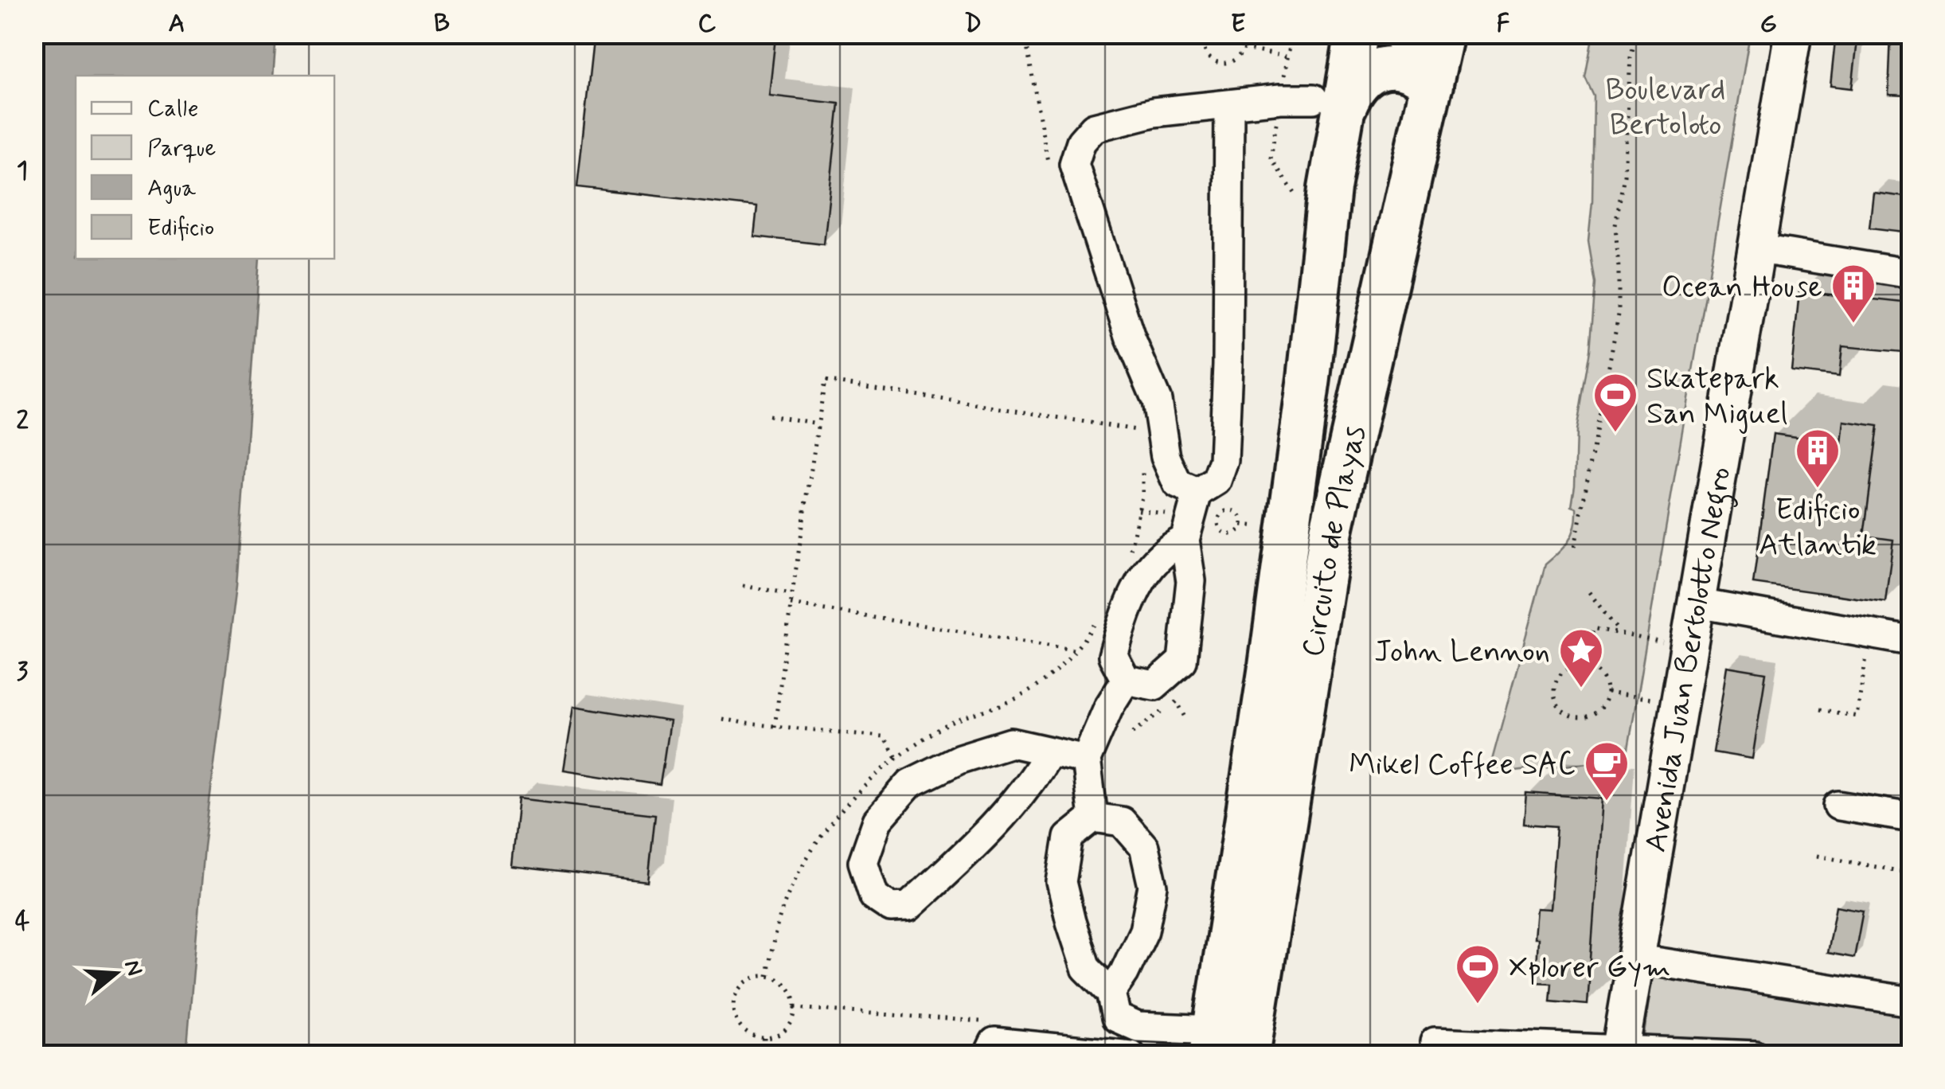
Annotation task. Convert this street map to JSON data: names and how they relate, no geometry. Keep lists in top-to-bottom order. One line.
{"streets":{"highway":["Circuito de Playas"],"main road":["Avenida Juan Bertolotto Negro"]},"parks":["Boulevard Bertoloto"],"places":{"building":["Ocean House","Edificio Atlantik"],"sports":["Skatepark San Miguel","Xplorer Gym"],"place":["John Lennon"],"cafe":["Mikel Coffee SAC"]},"legend":["Calle","Parque","Agua","Edificio"],"north":"right","grid":{"columns":["A","B","C","D","E","F","G"],"rows":["1","2","3","4"]}}
